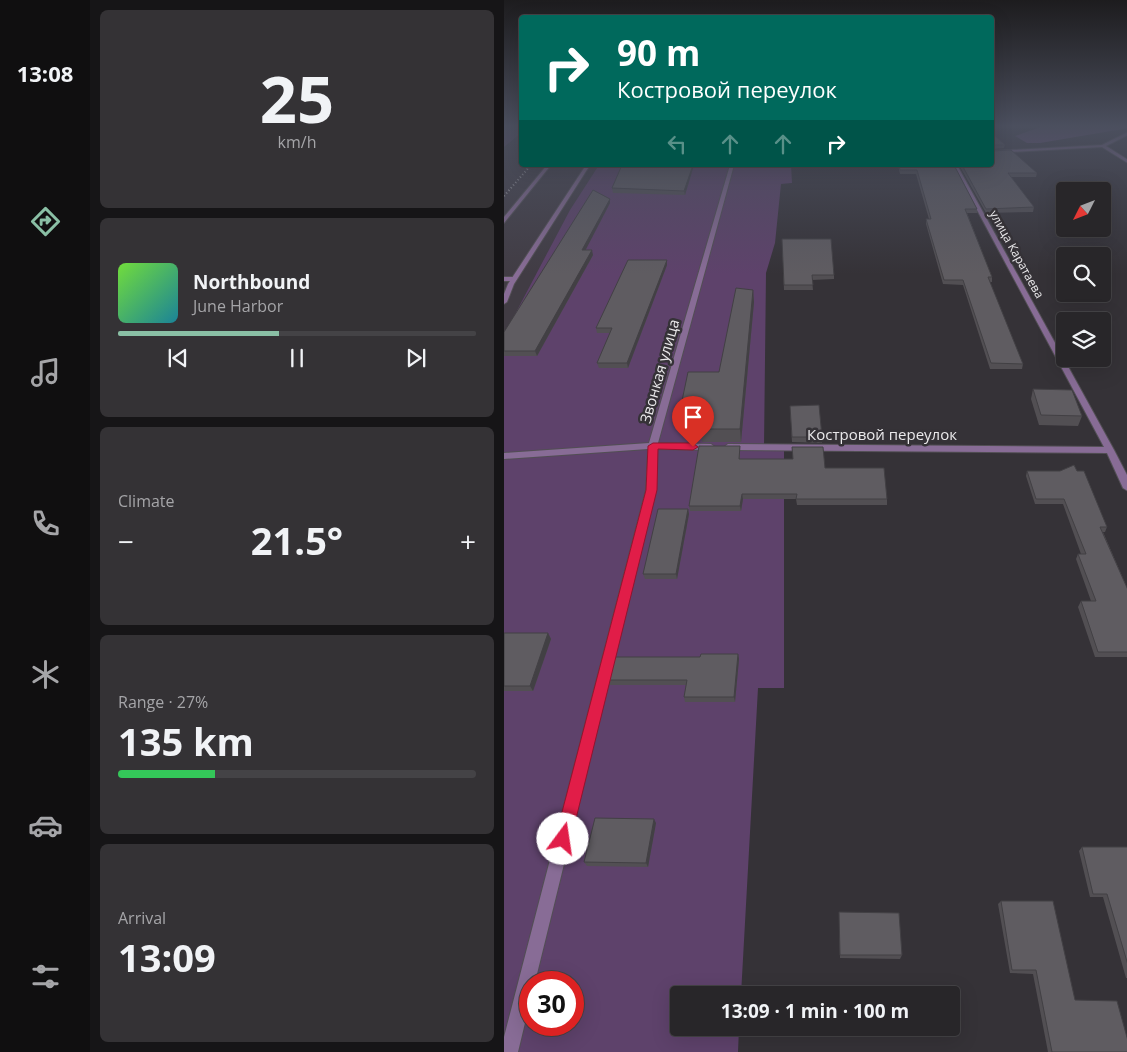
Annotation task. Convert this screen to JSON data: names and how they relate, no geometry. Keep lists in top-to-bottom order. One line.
{"streets":{"street":["улица Каратаева","Звонкая улица","Костровой переулок"]},"crossings":[["улица Каратаева","Костровой переулок"],["Звонкая улица","Костровой переулок"]],"north":"bottom left","page":{"tabs":"13:08","tile":[["25","km/h"],"Climate",["Range · 27%","135 km"],["Arrival","13:09"]],"turn":["90 m","Костровой переулок"],"song":["Northbound","June Harbor"],"heat":["−","21.5°","+"],"limit":"30","trip":"13:09 · 1 min · 100 m"}}
